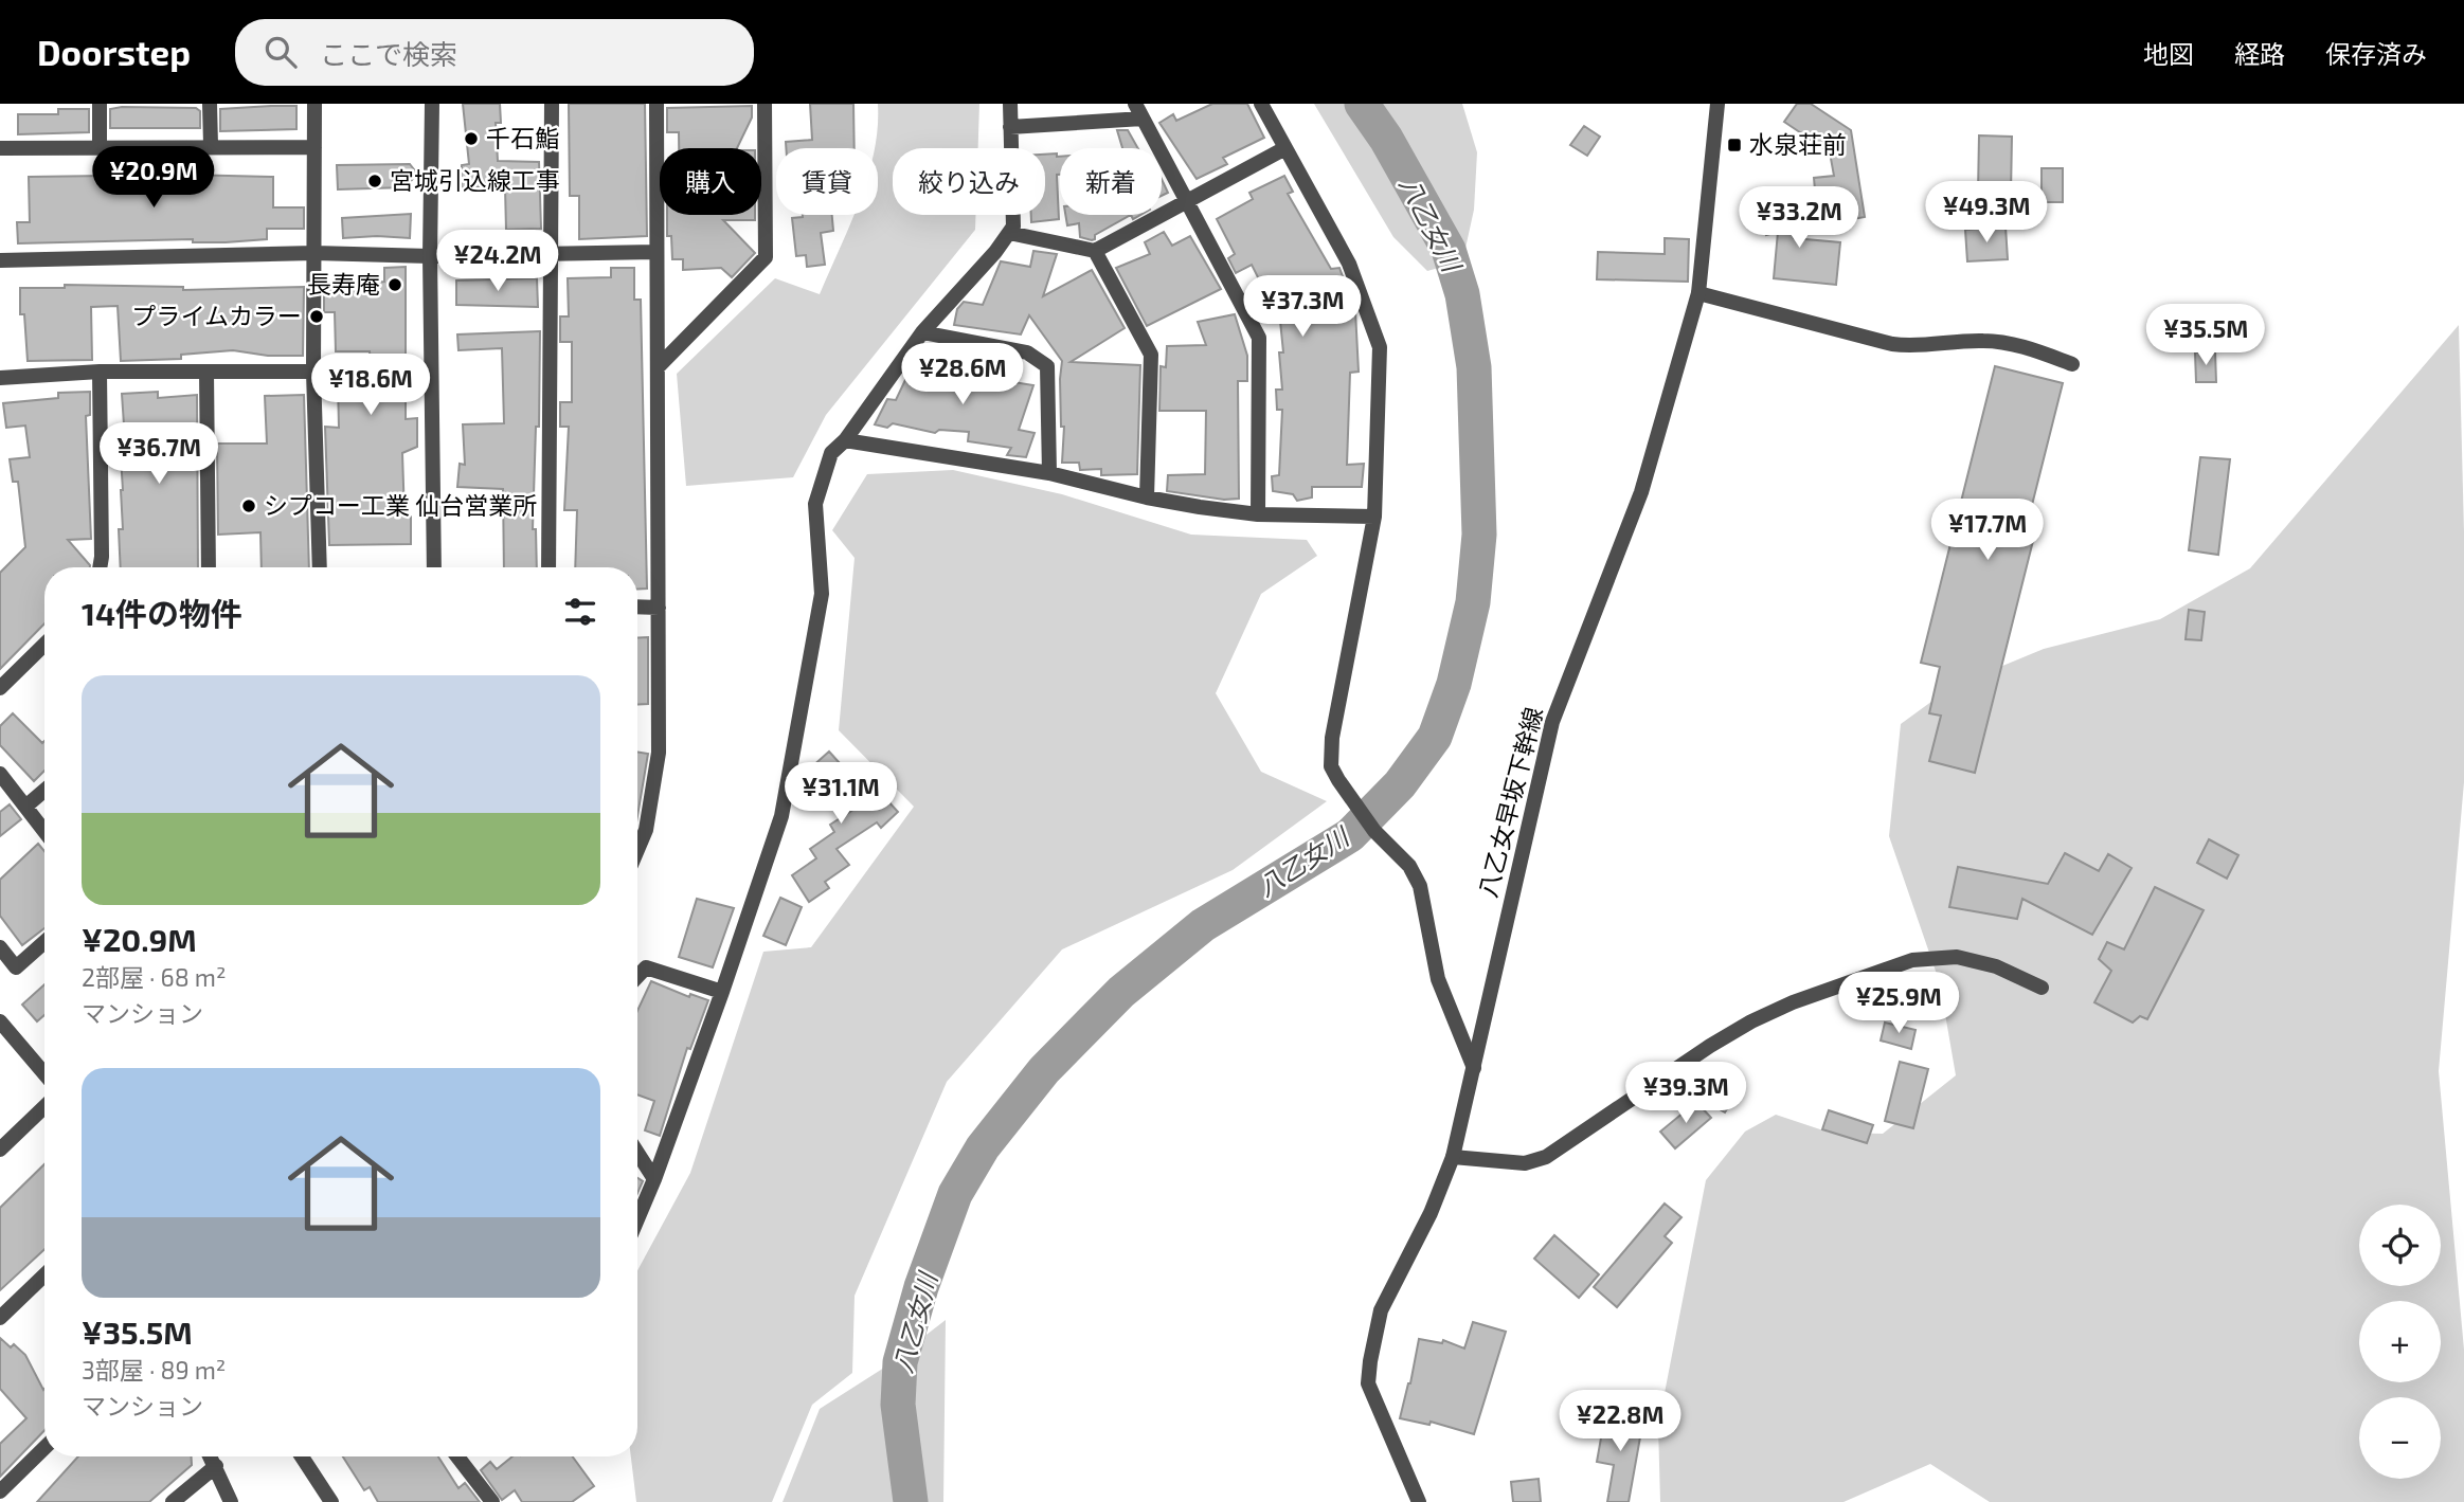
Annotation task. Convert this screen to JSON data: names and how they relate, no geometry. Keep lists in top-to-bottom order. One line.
{"streets":{"street":["八乙女早坂下幹線"]},"water":["八乙女川"],"places":{"other":["千石鮨","宮城引込線工事","長寿庵","プライムカラー","シプコー工業 仙台営業所"],"transit":["水泉荘前"]},"page":{"header":"Doorstep","search":"ここで検索","nav":["地図","経路","保存済み"],"price":["¥20.9M","¥49.3M","¥33.2M","¥24.2M","¥37.3M","¥35.5M","¥28.6M","¥18.6M","¥36.7M","¥17.7M","¥31.1M","¥25.9M","¥39.3M","¥22.8M"],"chip":["購入","賃貸","絞り込み","新着"],"heading":"14件の物件","list":[{"name":"¥20.9M","note":"2部屋 · 68 m² · マンション"},{"name":"¥35.5M","note":"3部屋 · 89 m² · マンション"}],"map_buttons":["+","−"]}}
